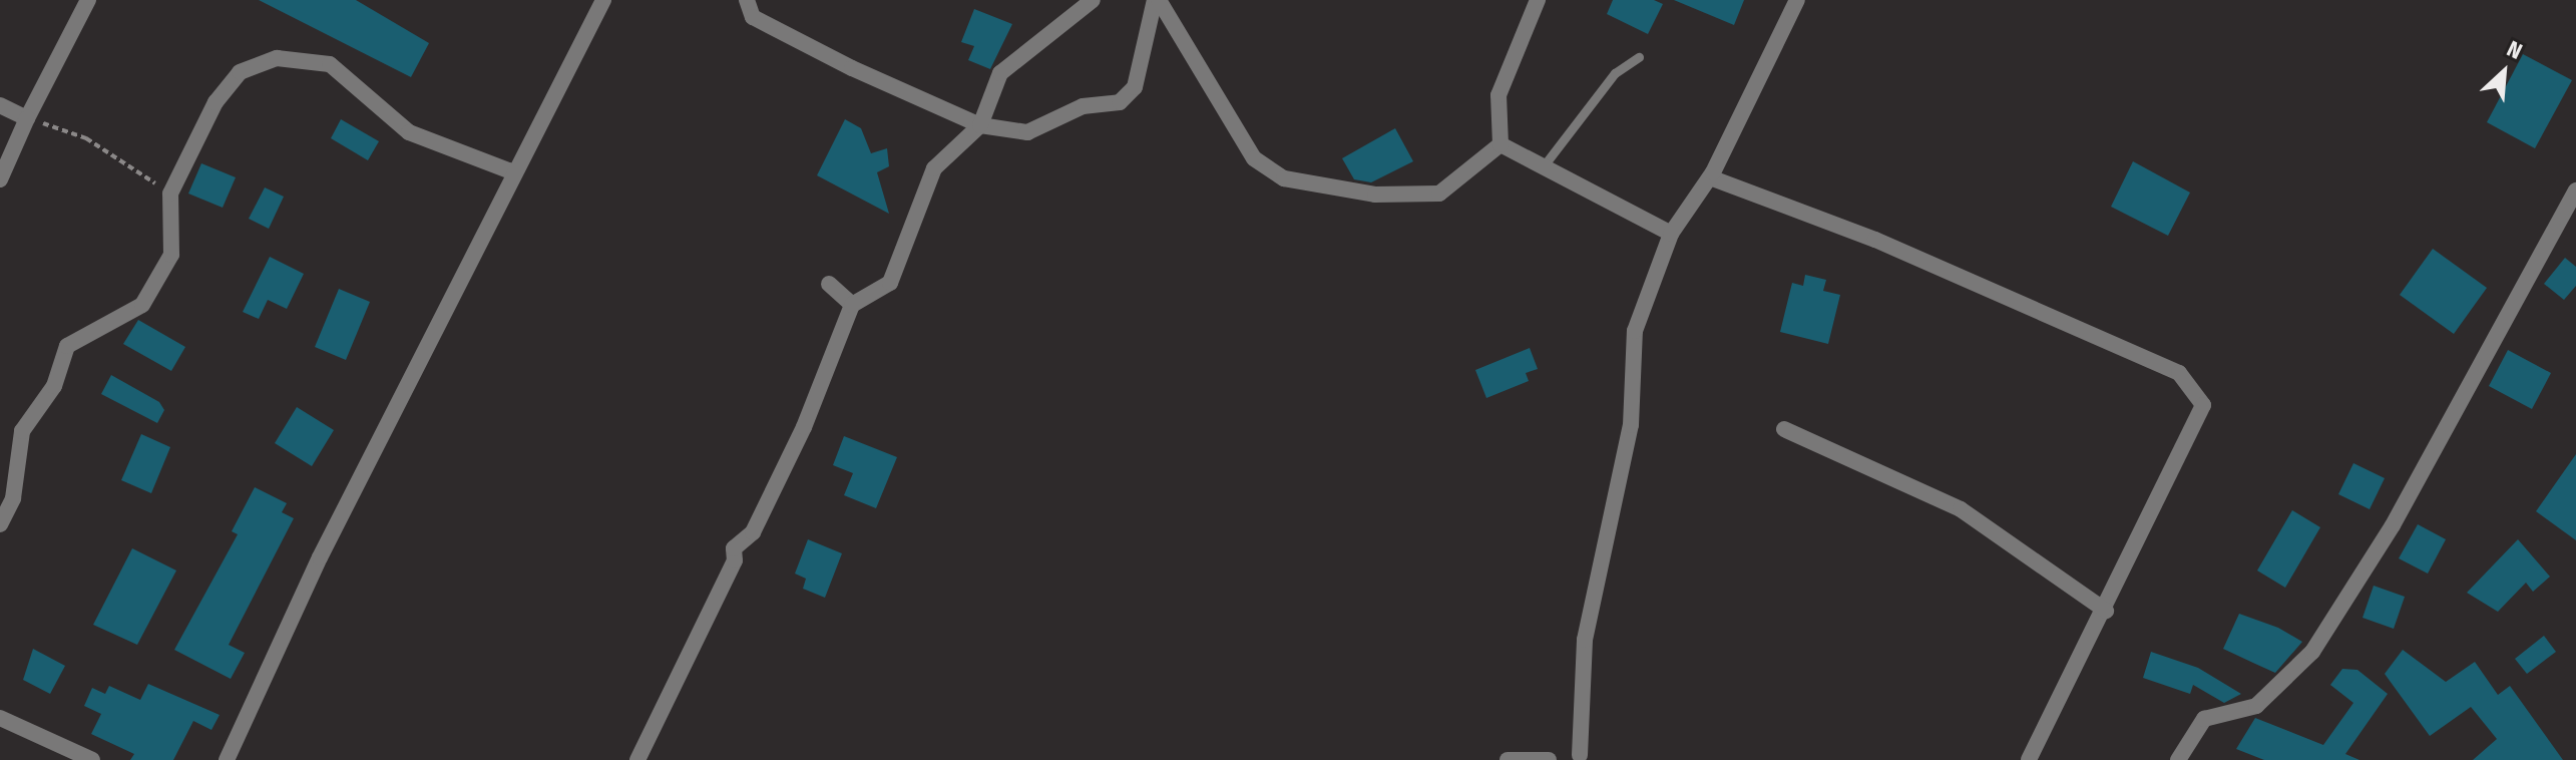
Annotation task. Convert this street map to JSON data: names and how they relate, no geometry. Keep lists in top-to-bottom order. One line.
{"north":"top right"}
